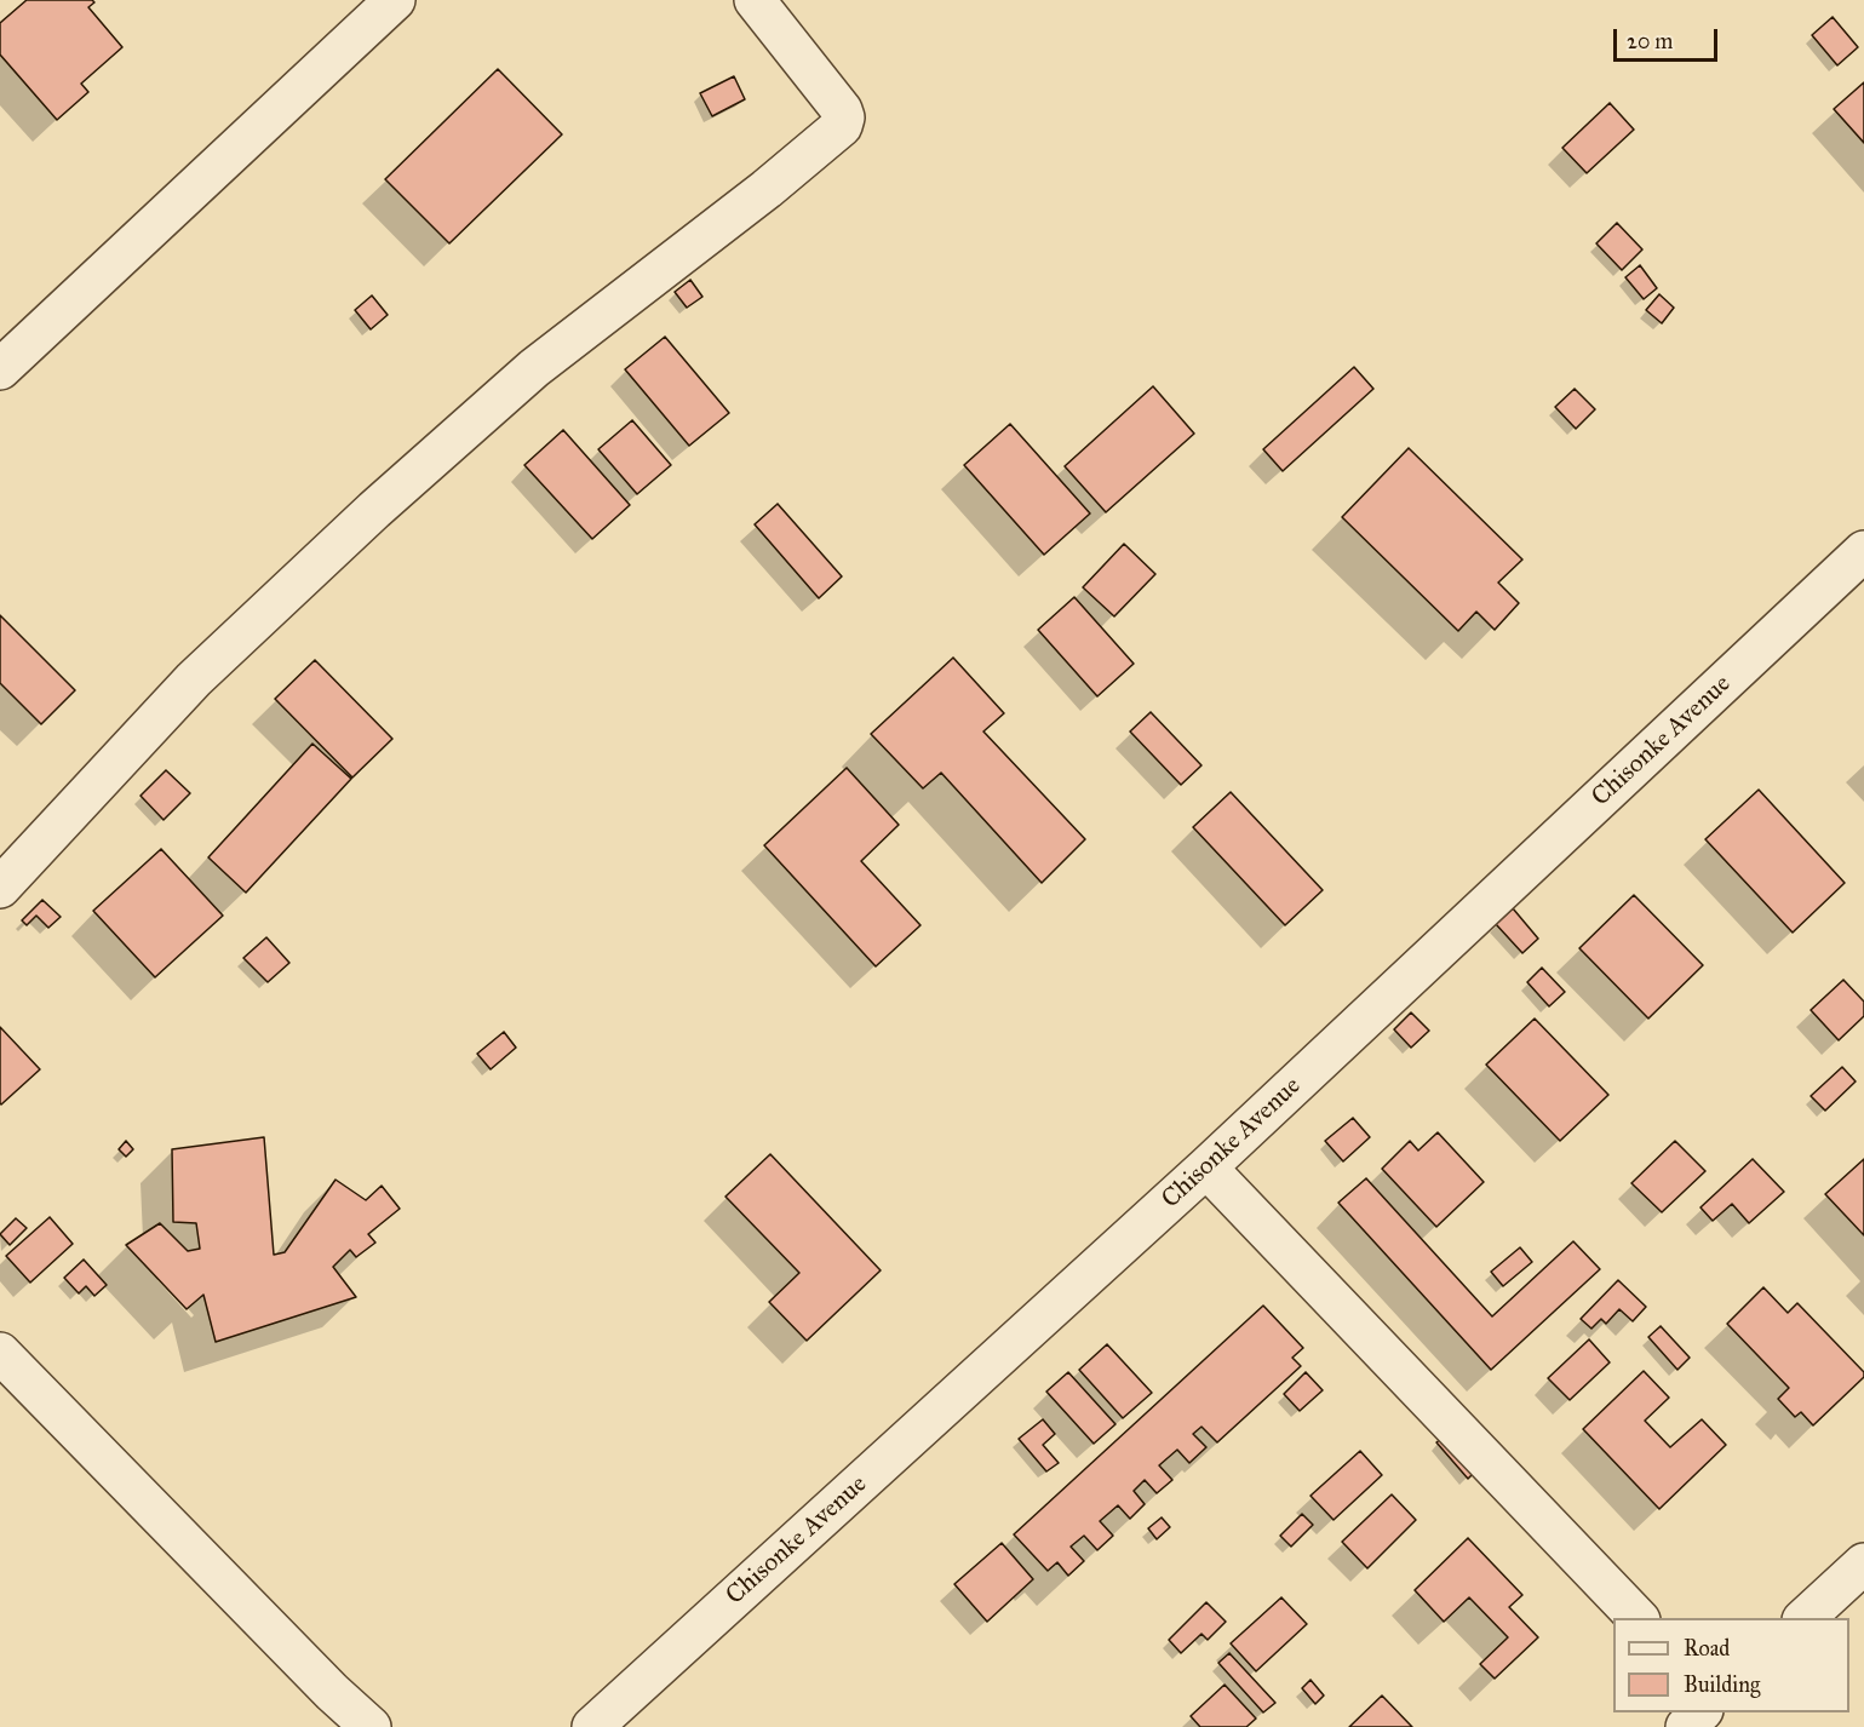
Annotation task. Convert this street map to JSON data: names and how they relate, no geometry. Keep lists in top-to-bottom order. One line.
{"streets":{"street":["Chisonke Avenue"]},"legend":["Road","Building"],"scale_bar":"20 m"}
